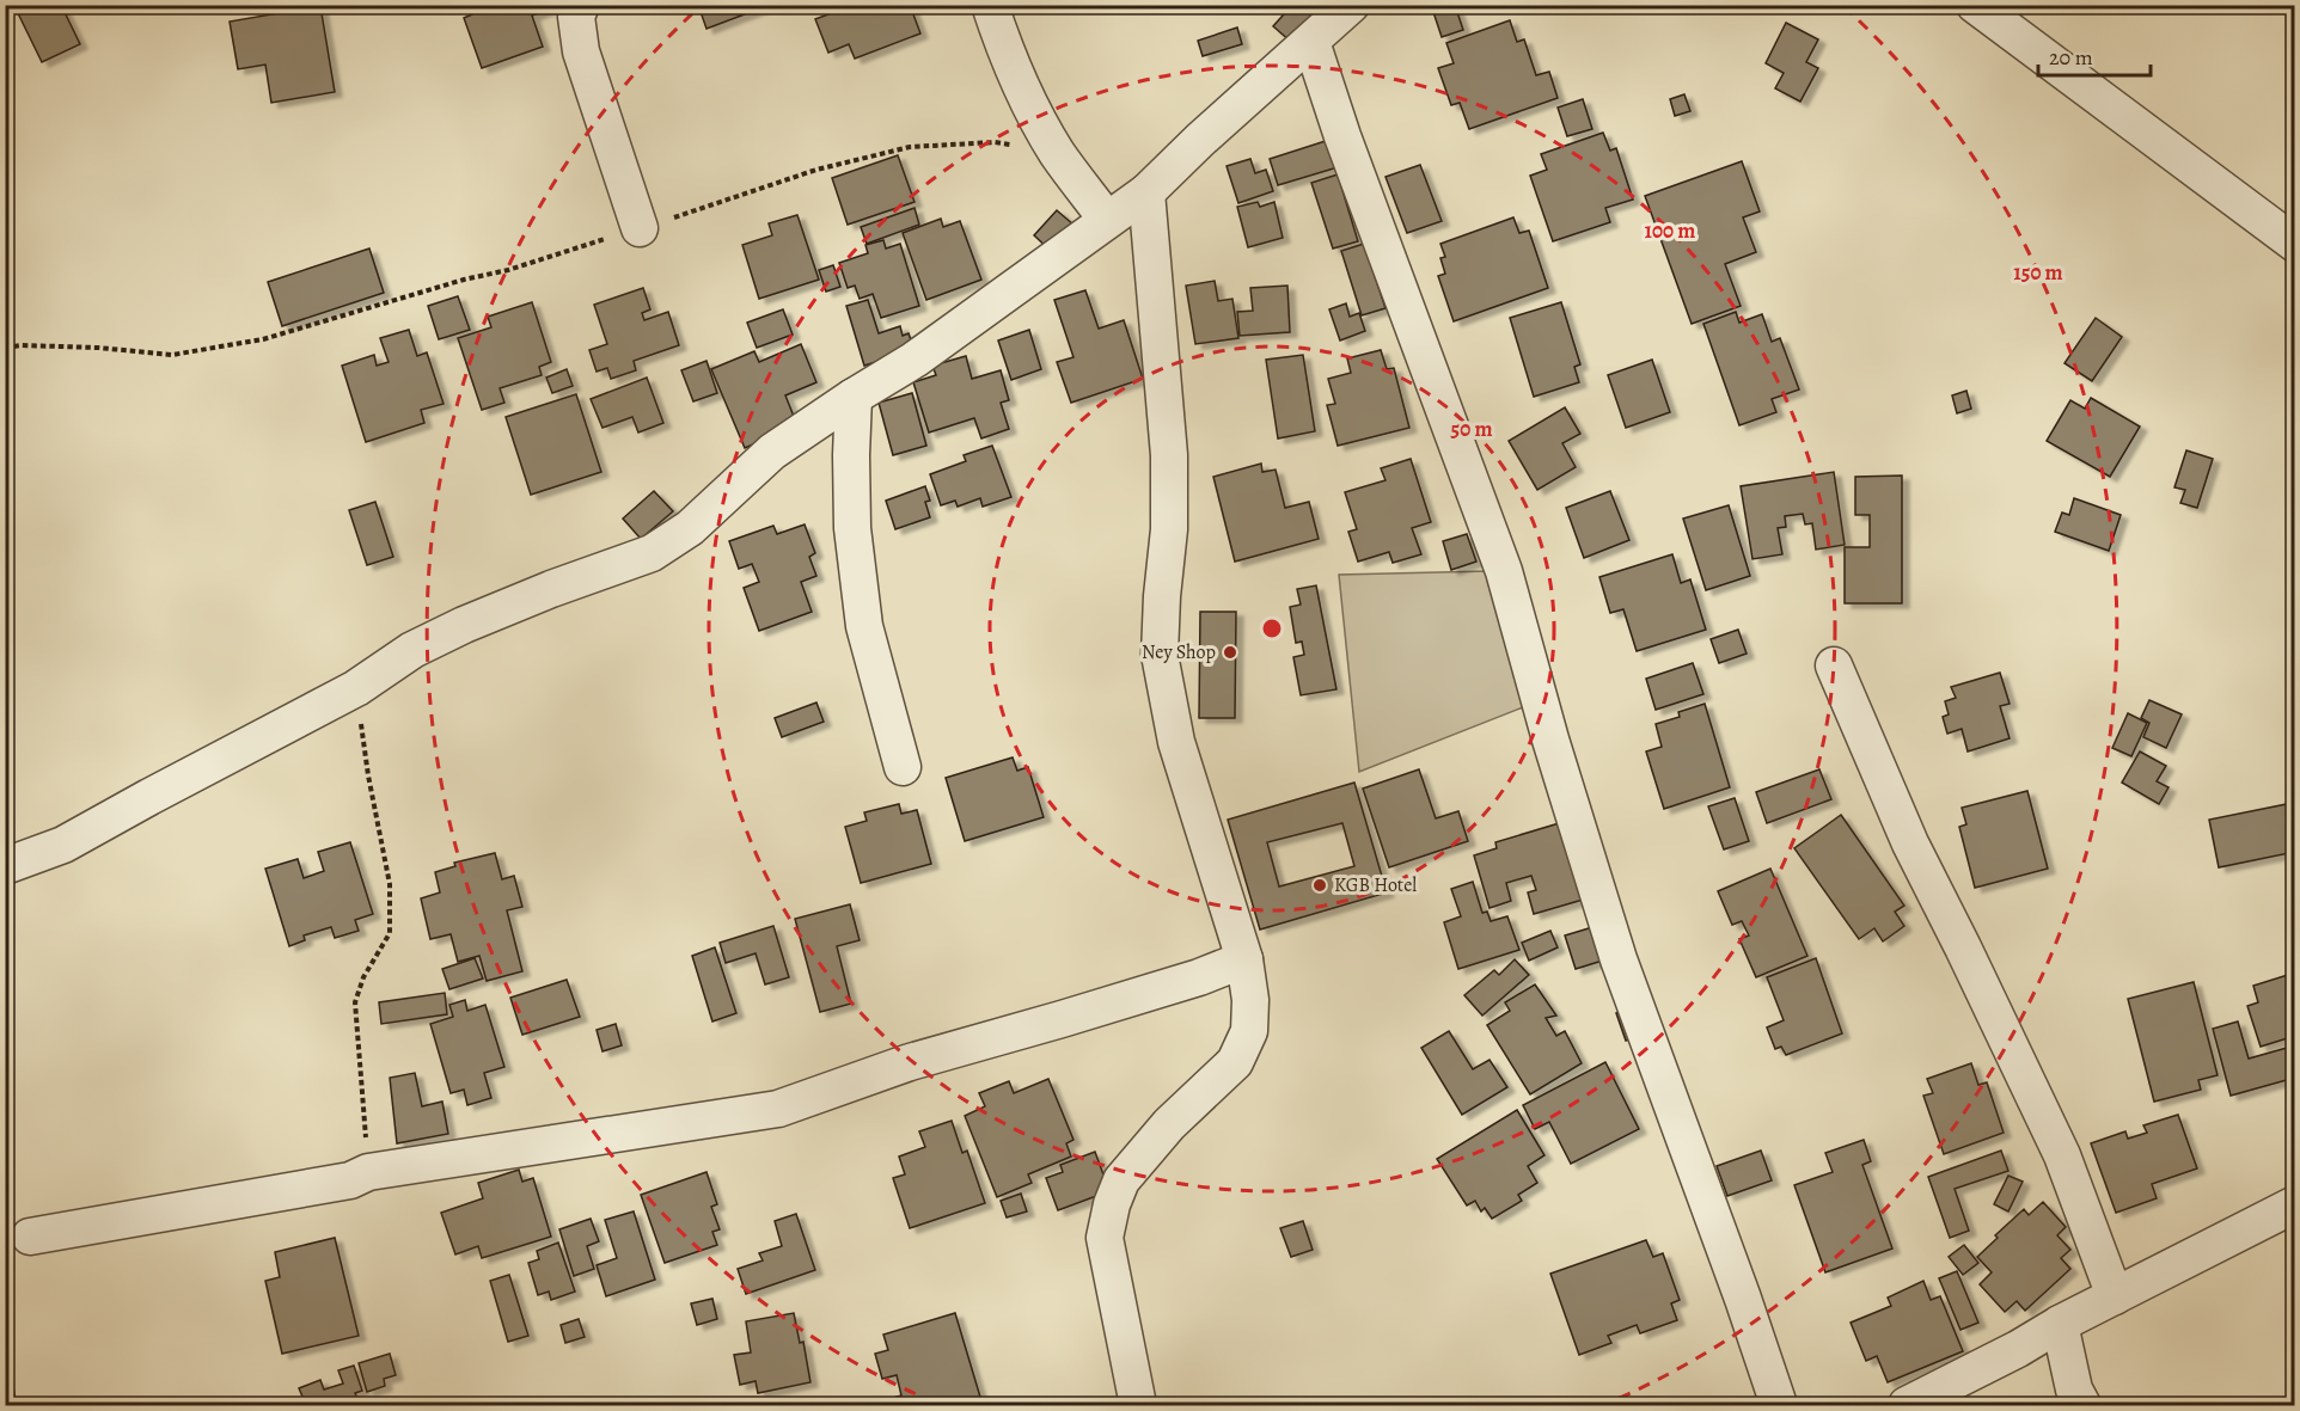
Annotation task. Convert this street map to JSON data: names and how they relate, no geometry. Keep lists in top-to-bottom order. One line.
{"places":["Ney Shop","KGB Hotel"],"scale_bar":"20 m","rings":["100 m","150 m","50 m"]}
